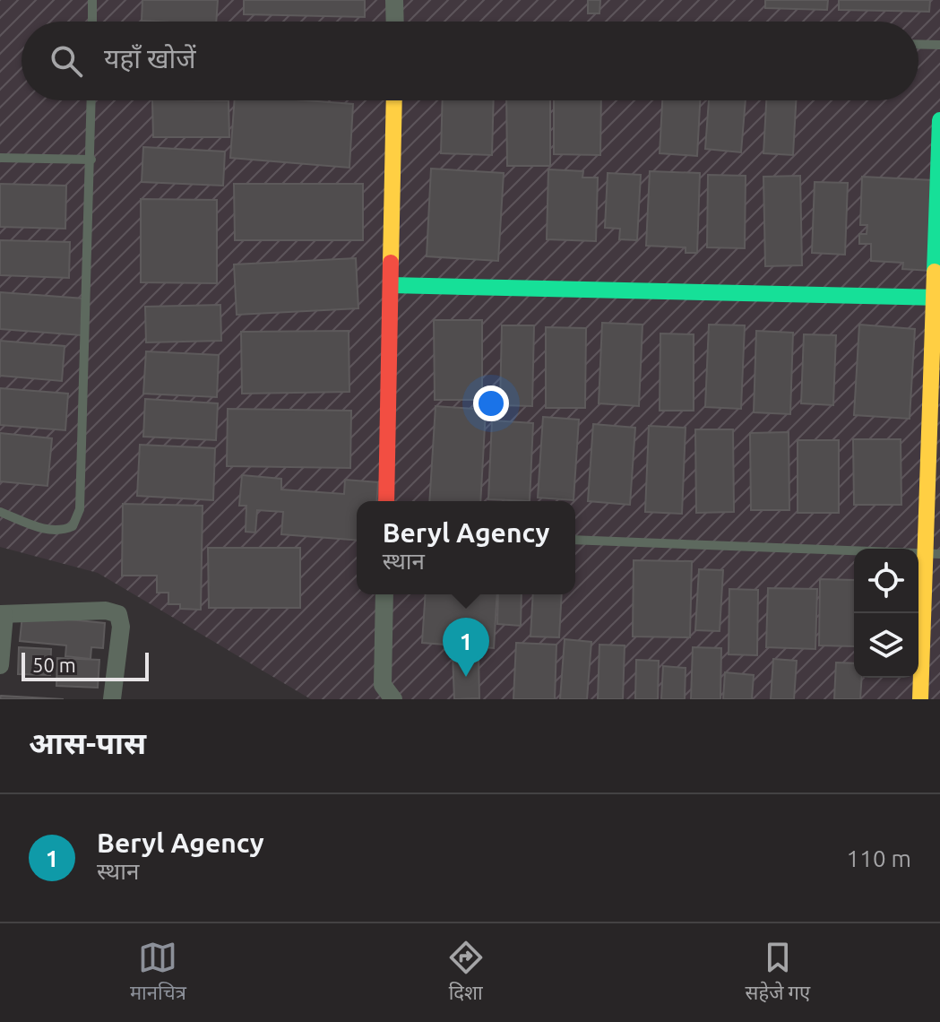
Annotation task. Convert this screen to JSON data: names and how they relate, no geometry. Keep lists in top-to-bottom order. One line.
{"scale_bar":"50 m","page":{"search":"यहाँ खोजें","popup":["Beryl Agency","स्थान"],"pins":"1","scale":"50 m","heading":"आस-पास","list":[{"mark":"1","name":"Beryl Agency","note":"स्थान","value":"110 m"}],"nav":["मानचित्र","दिशा","सहेजे गए"]}}
